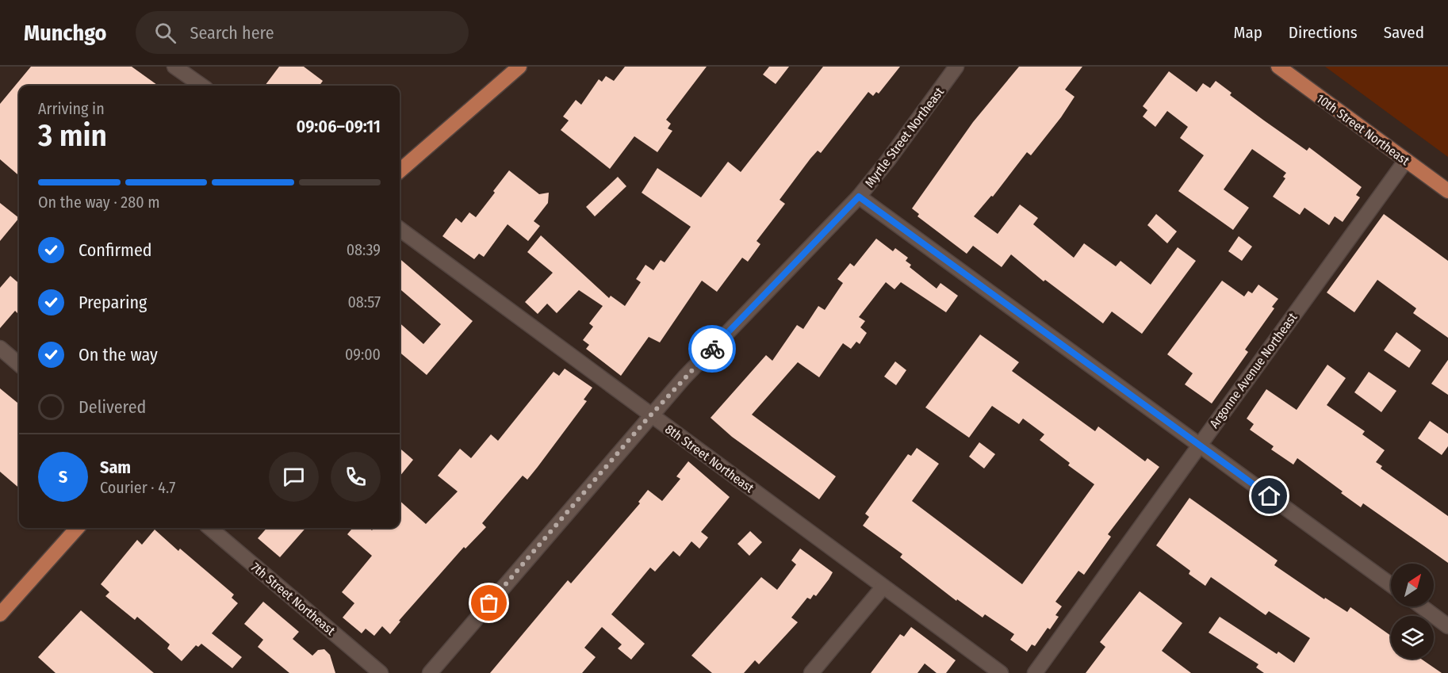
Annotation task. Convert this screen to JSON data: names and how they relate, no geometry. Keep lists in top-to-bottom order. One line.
{"streets":{"main road":["10th Street Northeast"],"street":["Myrtle Street Northeast","Argonne Avenue Northeast","8th Street Northeast","7th Street Northeast"]},"crossings":[["10th Street Northeast","Argonne Avenue Northeast"],["Myrtle Street Northeast","8th Street Northeast"]],"north":"top right","page":{"header":"Munchgo","search":"Search here","nav":["Map","Directions","Saved"],"heading":["3 min","Arriving in","09:06–09:11"],"panel":["Sam","Courier · 4.7"],"bar":"On the way · 280 m","list":[["Confirmed","08:39"],["Preparing","08:57"],["On the way","09:00"],"Delivered"],"round":"S"}}
